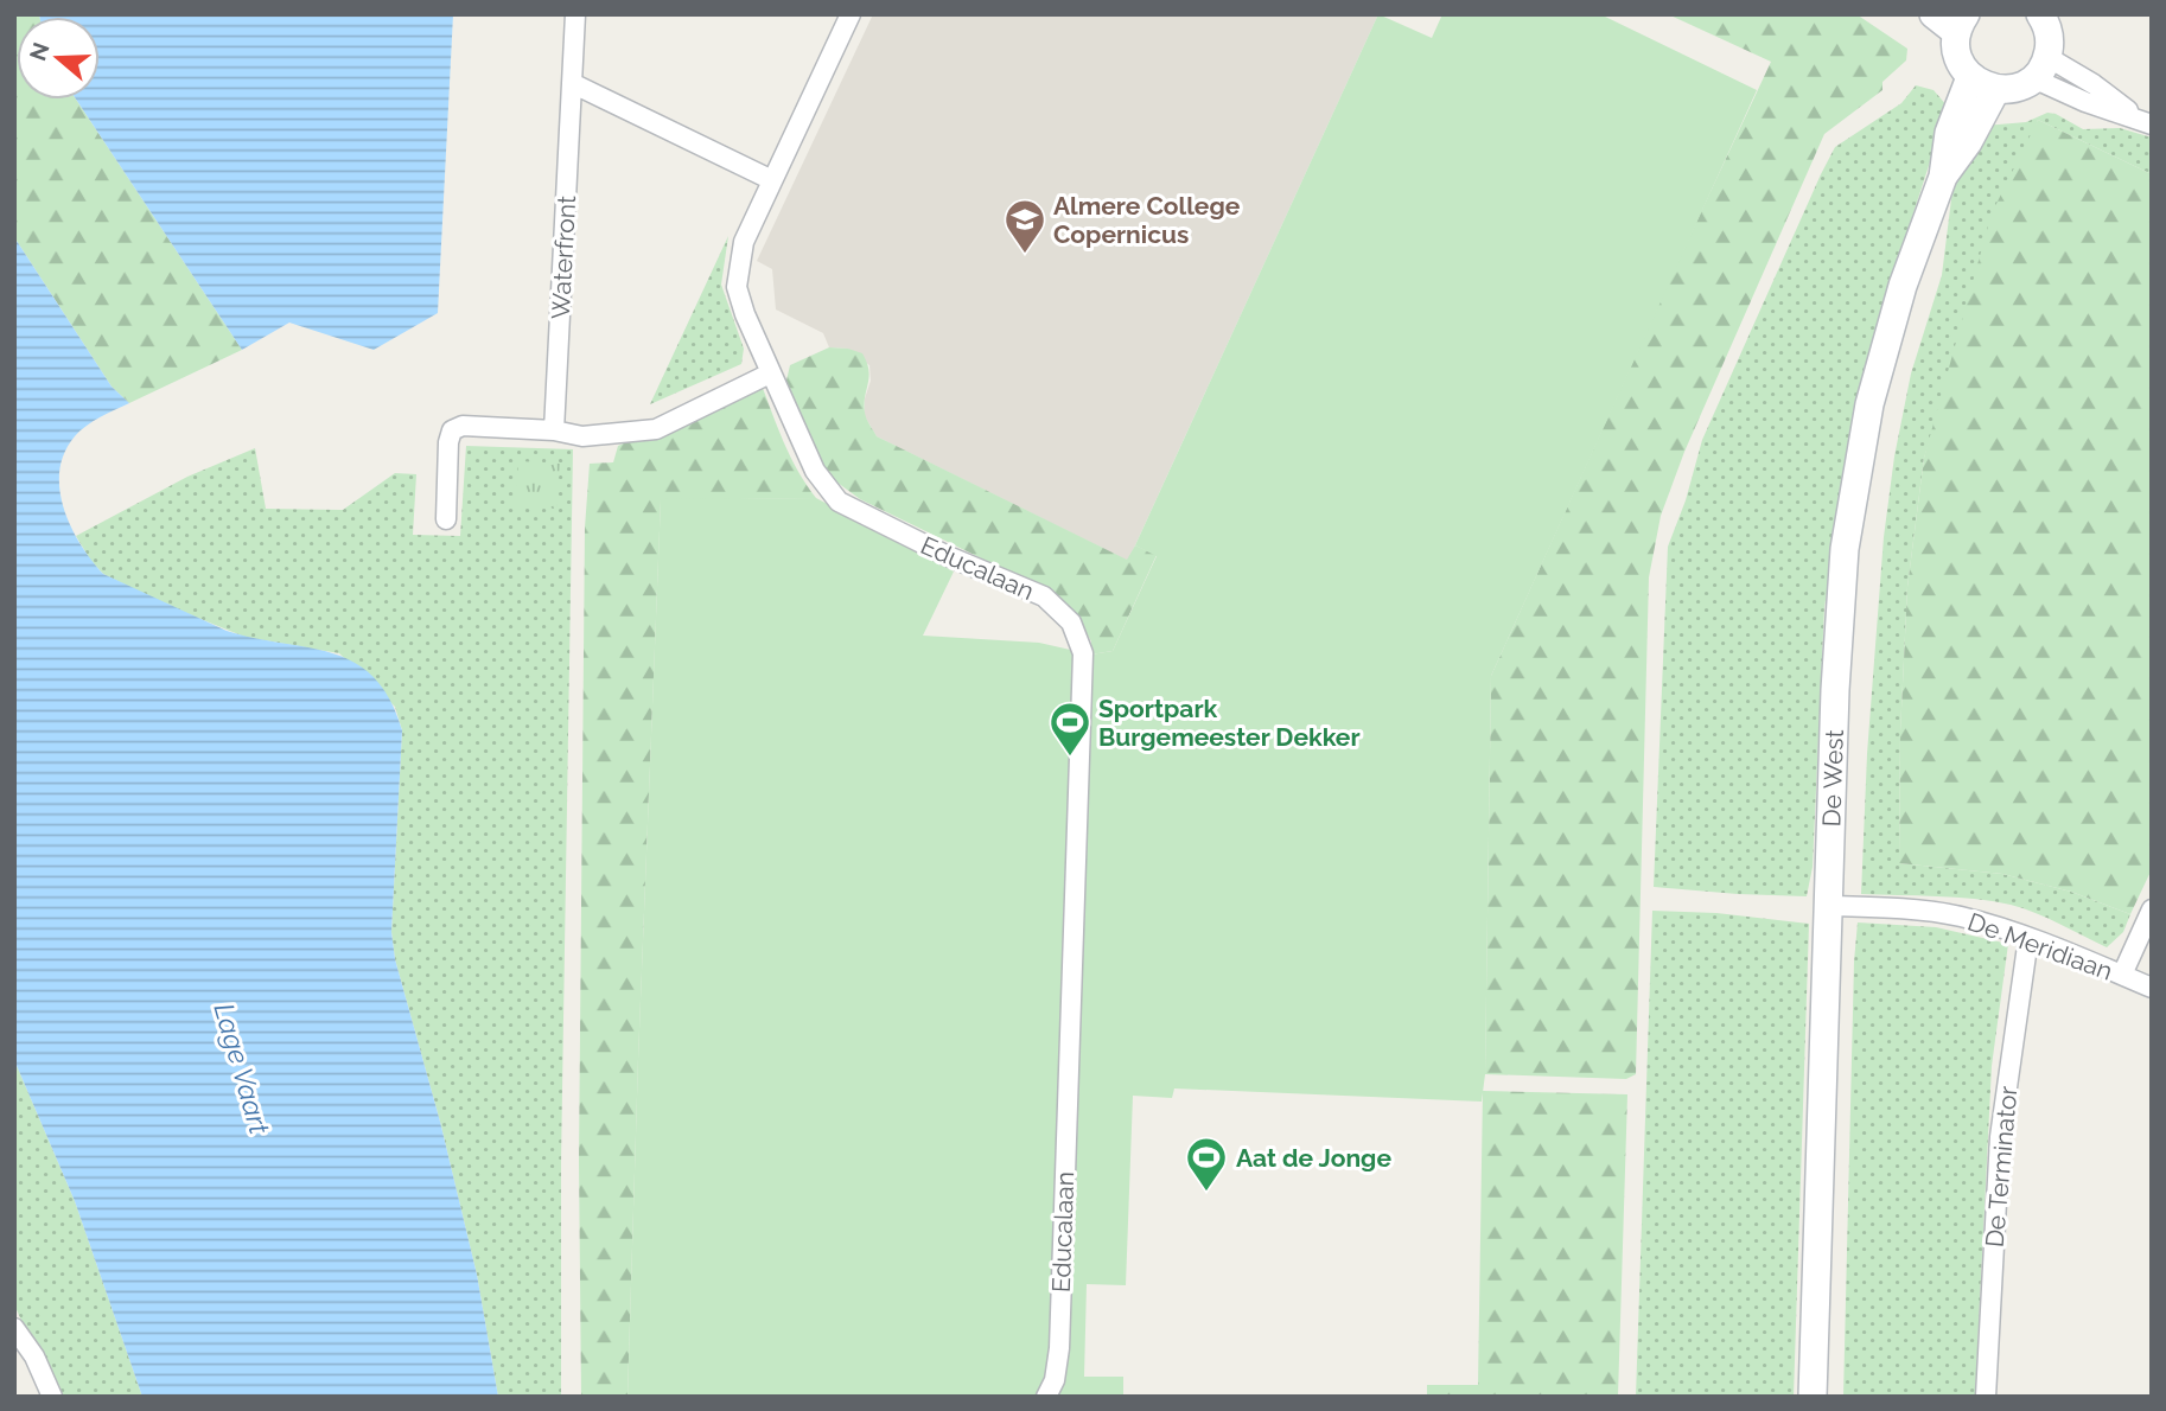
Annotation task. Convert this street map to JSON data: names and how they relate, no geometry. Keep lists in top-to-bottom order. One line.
{"streets":{"main road":["De West"],"street":["Waterfront","Educalaan","De Meridiaan","De Terminator"]},"crossings":[["De West","De Meridiaan"],["De Meridiaan","De Terminator"]],"water":["Lage Vaart"],"places":{"school or university":["Almere College Copernicus"],"sports":["Sportpark Burgemeester Dekker","Aat de Jonge"]},"north":"left"}
